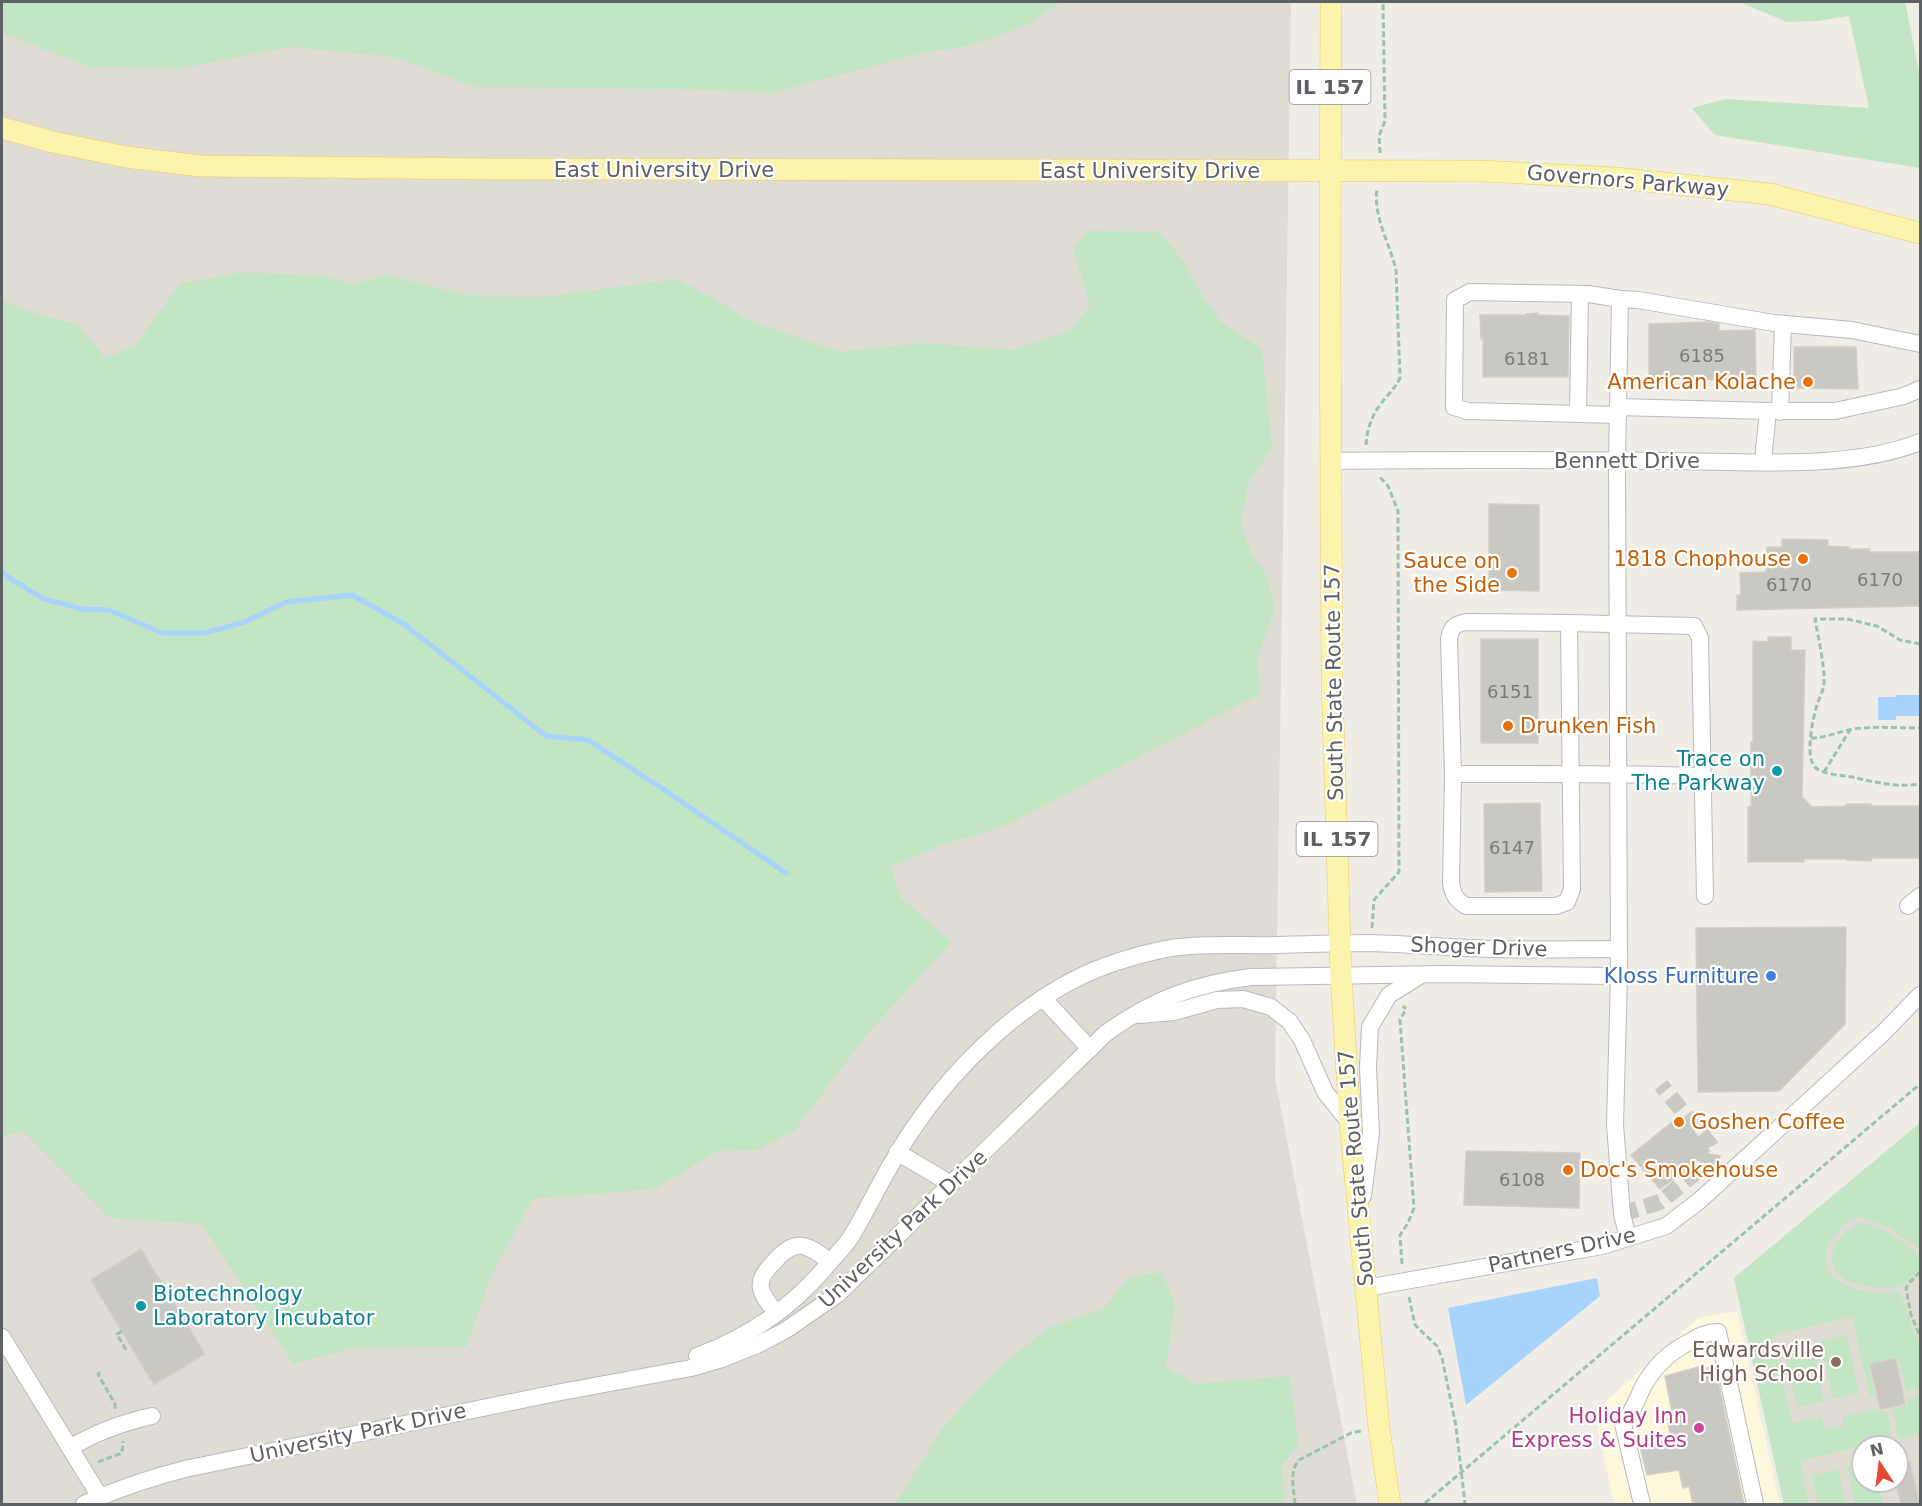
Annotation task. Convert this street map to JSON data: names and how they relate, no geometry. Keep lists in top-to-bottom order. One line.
{"streets":{"main road":["IL 157","East University Drive","Governors Parkway","South State Route 157"],"street":["Bennett Drive","Shoger Drive","University Park Drive","Partners Drive"]},"crossings":[["East University Drive","Governors Parkway"],["East University Drive","South State Route 157"],["Governors Parkway","South State Route 157"],["Bennett Drive","South State Route 157"],["South State Route 157","Shoger Drive"],["South State Route 157","University Park Drive"],["South State Route 157","Partners Drive"],["Shoger Drive","University Park Drive"]],"places":["American Kolache","1818 Chophouse","Sauce on the Side","Drunken Fish","Trace on The Parkway","Kloss Furniture","Goshen Coffee","Doc's Smokehouse","Biotechnology Laboratory Incubator","Edwardsville High School","Holiday Inn Express & Suites"],"house_numbers":["6185","6181","6170","6170","6151","6147","6108"],"north":"top"}
